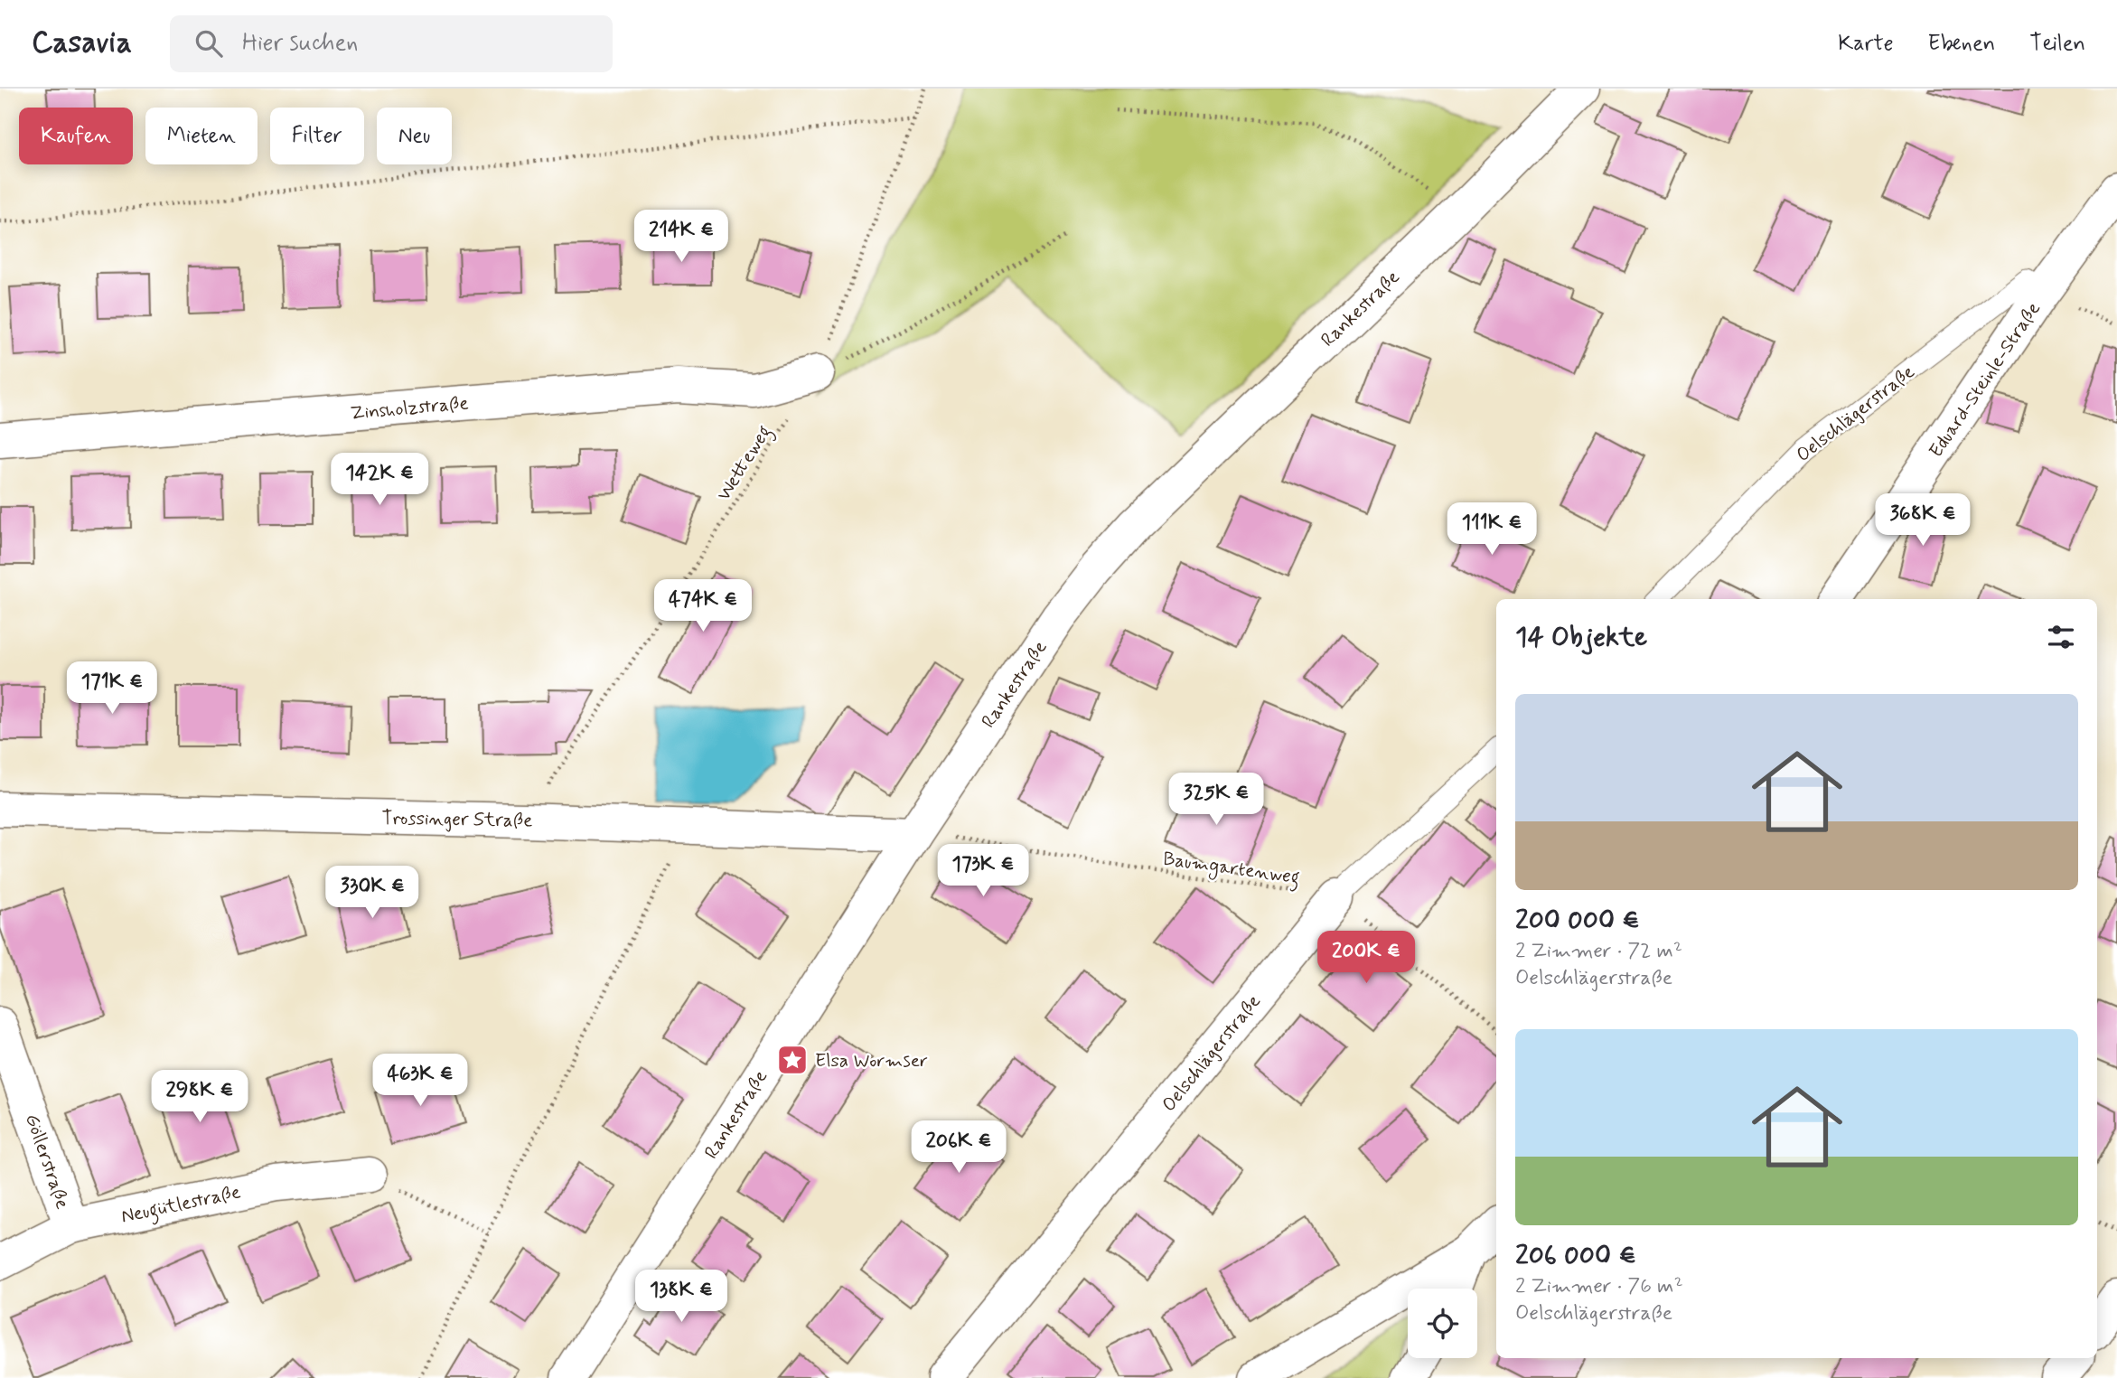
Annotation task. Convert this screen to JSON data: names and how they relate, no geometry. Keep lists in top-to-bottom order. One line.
{"streets":{"street":["Rankestraße","Eduard-Steinle-Straße","Zinsholzstraße","Oelschlägerstraße","Trossinger Straße","Göllerstraße","Neugütlestraße"],"path":["Wetteweg","Baumgartenweg"]},"crossings":[["Rankestraße","Trossinger Straße"],["Rankestraße","Baumgartenweg"],["Eduard-Steinle-Straße","Oelschlägerstraße"],["Zinsholzstraße","Wetteweg"],["Oelschlägerstraße","Baumgartenweg"],["Wetteweg","Trossinger Straße"],["Trossinger Straße","Baumgartenweg"],["Göllerstraße","Neugütlestraße"]],"places":{"place":["Elsa Wormser"]},"page":{"header":"Casavia","search":"Hier suchen","nav":["Karte","Ebenen","Teilen"],"chip":["Kaufen","Mieten","Filter","Neu"],"price":["214K €","142K €","368K €","111K €","474K €","171K €","325K €","173K €","330K €","200K €","463K €","298K €","206K €","138K €"],"heading":"14 Objekte","list":[{"name":"200 000 €","note":"2 Zimmer · 72 m² · Oelschlägerstraße"},{"name":"206 000 €","note":"2 Zimmer · 76 m² · Oelschlägerstraße"}]}}
